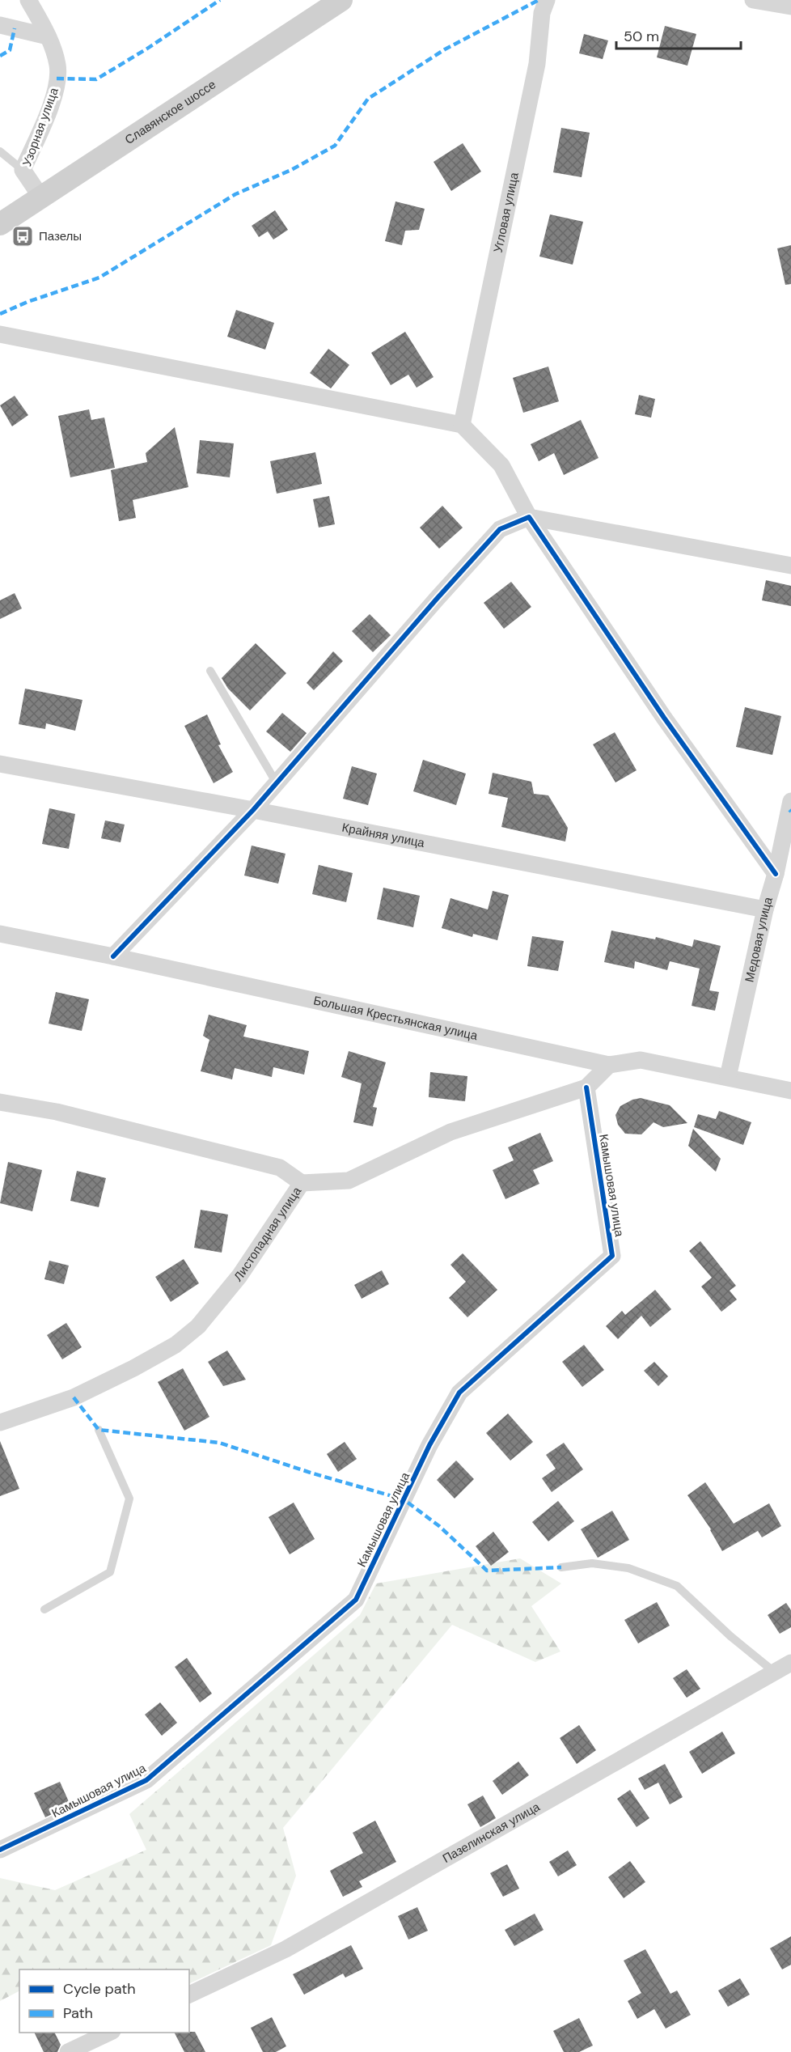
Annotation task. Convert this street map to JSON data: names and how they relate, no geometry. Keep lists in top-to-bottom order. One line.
{"streets":{"main road":["Славянское шоссе"],"street":["Узорная улица","Угловая улица","Крайняя улица","Медовая улица","Большая Крестьянская улица","Камышовая улица","Листопадная улица","Пазелинская улица"]},"crossings":[["Славянское шоссе","Узорная улица"],["Крайняя улица","Медовая улица"],["Медовая улица","Большая Крестьянская улица"],["Большая Крестьянская улица","Листопадная улица"],["Камышовая улица","Листопадная улица"]],"places":{"bus stop":["Пазелы"]},"legend":["Cycle path","Path"],"scale_bar":"50 m"}
